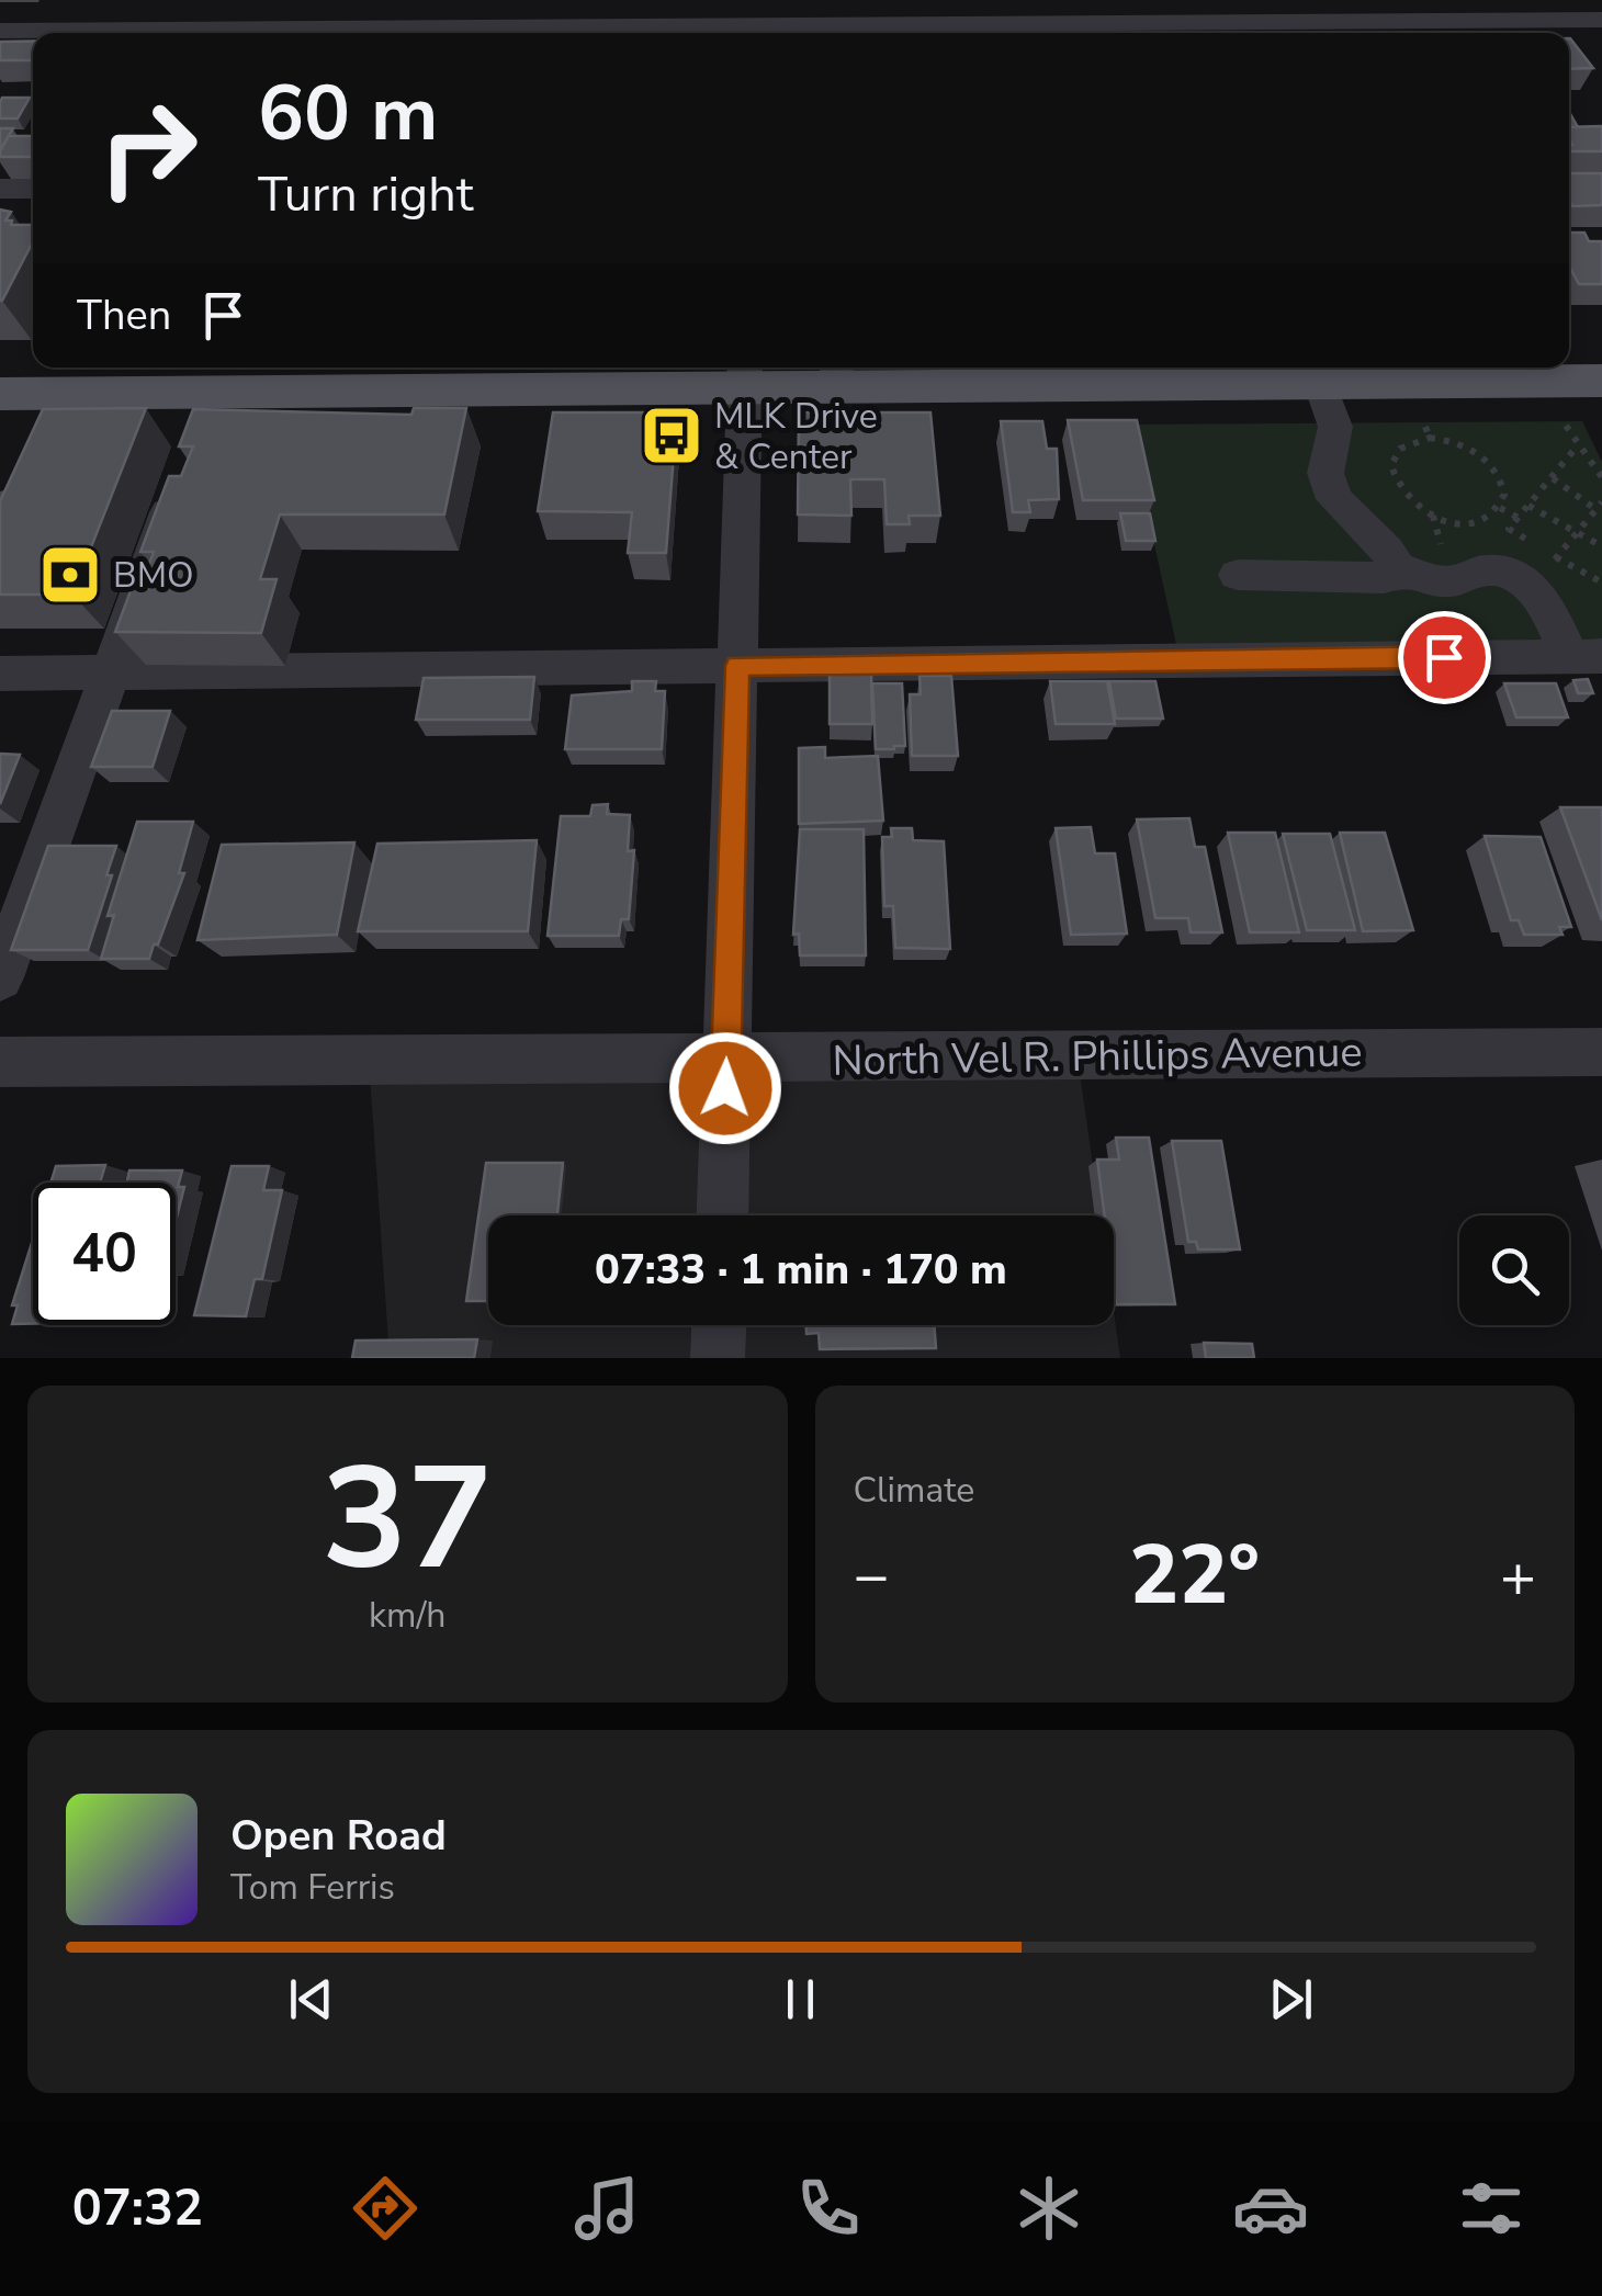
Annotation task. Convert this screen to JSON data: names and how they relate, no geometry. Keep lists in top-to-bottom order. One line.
{"streets":{"street":["North Vel R. Phillips Avenue"]},"places":{"bus stop":["MLK Drive & Center"],"bank":["BMO"]},"page":{"turn":["60 m","Turn right"],"then":"Then","limit":"40","trip":"07:33 · 1 min · 170 m","tile":[["37","km/h"],"Climate"],"heat":["−","22°","+"],"song":["Open Road","Tom Ferris"],"tabs":"07:32"}}
